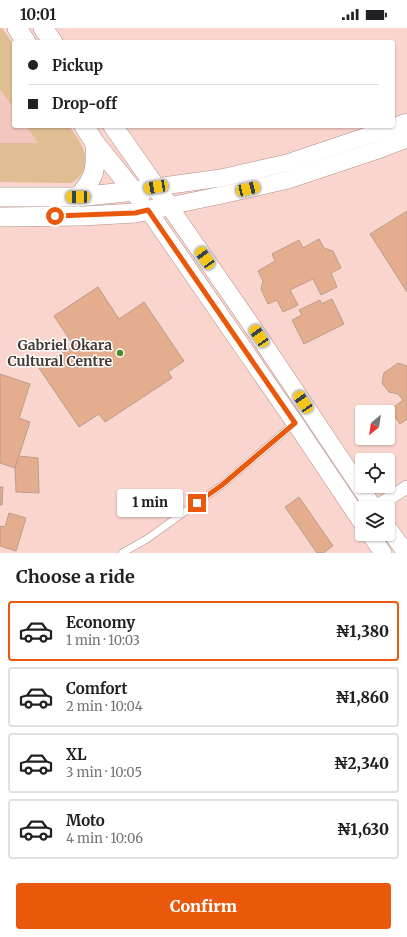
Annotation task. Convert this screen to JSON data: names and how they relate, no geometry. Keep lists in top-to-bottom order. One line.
{"places":["Gabriel Okara Cultural Centre"],"north":"bottom left","page":{"status":"10:01","banner":["Pickup","Drop-off"],"bubble":"1 min","heading":"Choose a ride","list":[{"name":"Economy","note":"1 min · 10:03","value":"₦1,380"},{"name":"Comfort","note":"2 min · 10:04","value":"₦1,860"},{"name":"XL","note":"3 min · 10:05","value":"₦2,340"},{"name":"Moto","note":"4 min · 10:06","value":"₦1,630"}],"buttons":"Confirm"}}
